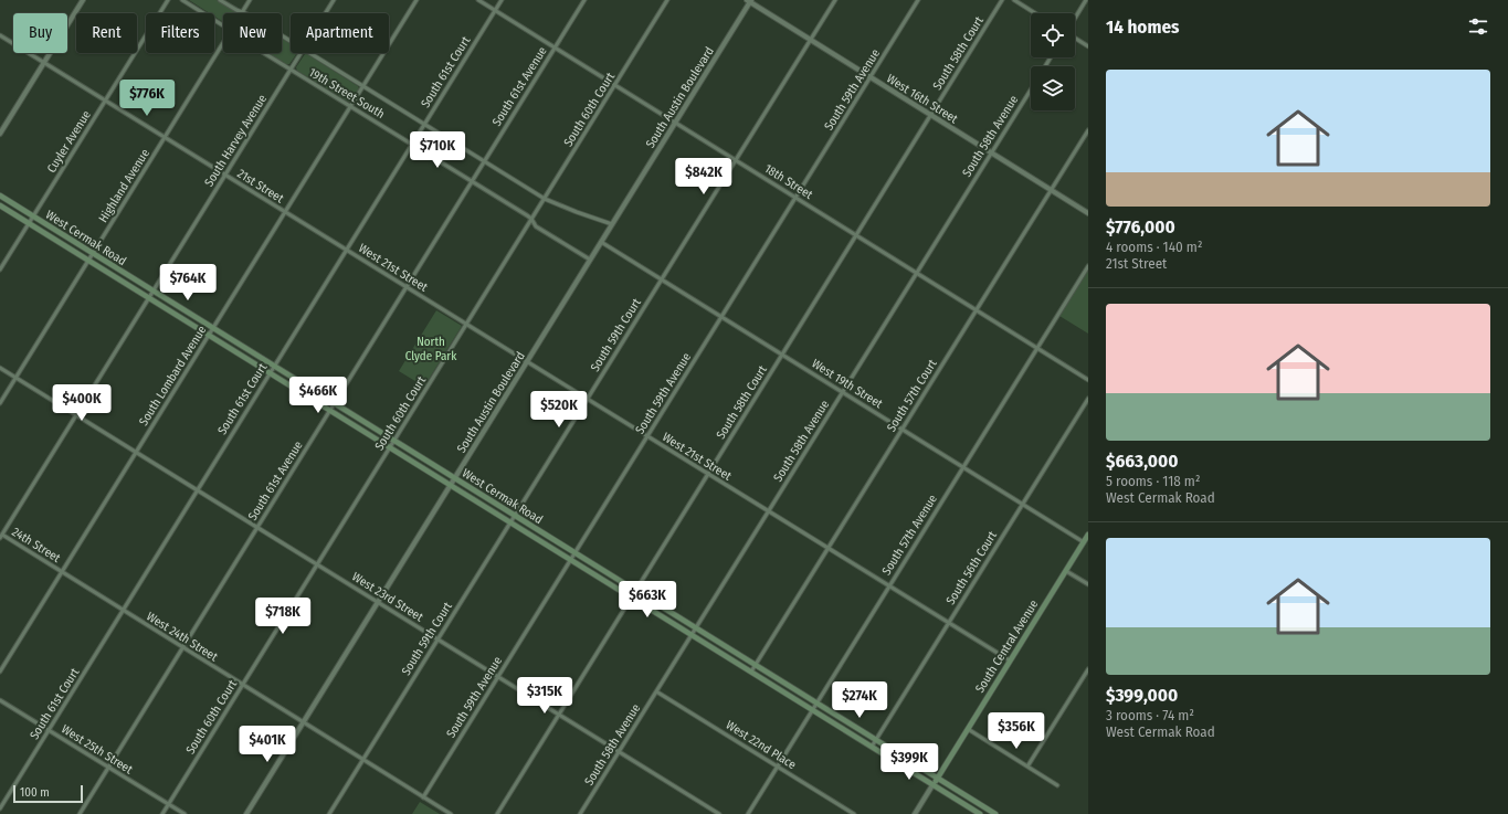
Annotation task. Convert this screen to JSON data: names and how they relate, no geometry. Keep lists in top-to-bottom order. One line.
{"streets":{"main road":["West Cermak Road","South Central Avenue"],"street":["South 58th Court","South 61st Court","South 61st Avenue","South 59th Avenue","19th Street South","South Austin Boulevard","West 16th Street","South 60th Court","South 58th Avenue","South Harvey Avenue","Cuyler Avenue","18th Street","Highland Avenue","21st Street","West 21st Street","South 59th Court","South Lombard Avenue","West 19th Street","South 57th Court","South 57th Avenue","24th Street","South 56th Court","West 23rd Street","West 24th Street","West 22nd Place","West 25th Street"]},"crossings":[["South 58th Court","West 16th Street"],["South 58th Court","18th Street"],["South 58th Court","West Cermak Road"],["South 58th Court","West 21st Street"],["South 58th Court","West 19th Street"],["South 58th Court","West 23rd Street"],["South 61st Court","19th Street South"],["South 61st Court","18th Street"],["South 61st Court","West Cermak Road"],["South 61st Court","West 21st Street"],["South 61st Court","West 23rd Street"],["South 61st Court","West 24th Street"],["South 61st Court","West 25th Street"],["South 61st Avenue","19th Street South"],["South 61st Avenue","18th Street"],["South 61st Avenue","West Cermak Road"],["South 61st Avenue","West 21st Street"],["South 61st Avenue","West 23rd Street"],["South 61st Avenue","West 24th Street"],["South 61st Avenue","West 25th Street"],["South 59th Avenue","West 16th Street"],["South 59th Avenue","18th Street"],["South 59th Avenue","West Cermak Road"],["South 59th Avenue","West 21st Street"],["South 59th Avenue","West 19th Street"],["South 59th Avenue","West 23rd Street"],["South 59th Avenue","West 24th Street"],["19th Street South","South Austin Boulevard"],["19th Street South","South 60th Court"],["19th Street South","South Harvey Avenue"],["19th Street South","South Lombard Avenue"],["South Austin Boulevard","West 16th Street"],["South Austin Boulevard","18th Street"],["South Austin Boulevard","West Cermak Road"],["South Austin Boulevard","West 21st Street"],["South Austin Boulevard","West 19th Street"],["South Austin Boulevard","West 23rd Street"],["South Austin Boulevard","West 24th Street"],["West 16th Street","South 58th Avenue"],["West 16th Street","South 59th Court"],["West 16th Street","South 57th Court"],["South 60th Court","18th Street"],["South 60th Court","West Cermak Road"],["South 60th Court","West 21st Street"],["South 60th Court","West 23rd Street"],["South 60th Court","West 24th Street"],["South 60th Court","West 25th Street"],["South 58th Avenue","18th Street"],["South 58th Avenue","West Cermak Road"],["South 58th Avenue","West 21st Street"],["South 58th Avenue","West 19th Street"],["South 58th Avenue","West 23rd Street"],["South 58th Avenue","West 22nd Place"],["South Harvey Avenue","21st Street"],["South Harvey Avenue","West Cermak Road"],["South Harvey Avenue","24th Street"],["South Harvey Avenue","West 23rd Street"],["Cuyler Avenue","21st Street"],["Cuyler Avenue","West Cermak Road"],["18th Street","South 59th Court"],["18th Street","South 57th Court"],["18th Street","South 57th Avenue"],["Highland Avenue","21st Street"],["Highland Avenue","West Cermak Road"],["Highland Avenue","West 23rd Street"],["21st Street","West 21st Street"],["21st Street","South Lombard Avenue"],["West Cermak Road","South 59th Court"],["West Cermak Road","South Lombard Avenue"],["West Cermak Road","South 57th Court"],["West Cermak Road","South 57th Avenue"],["West Cermak Road","South 56th Court"],["West Cermak Road","South Central Avenue"],["West 21st Street","South 59th Court"],["West 21st Street","South Lombard Avenue"],["West 21st Street","South 57th Court"],["West 21st Street","South 57th Avenue"],["West 21st Street","South 56th Court"],["West 21st Street","South Central Avenue"],["South 59th Court","West 19th Street"],["South 59th Court","West 23rd Street"],["South 59th Court","West 24th Street"],["South Lombard Avenue","24th Street"],["South Lombard Avenue","West 23rd Street"],["South Lombard Avenue","West 24th Street"],["West 19th Street","South 57th Court"],["West 19th Street","South 57th Avenue"],["West 19th Street","South 56th Court"],["West 19th Street","South Central Avenue"],["South 57th Avenue","West 22nd Place"],["24th Street","West 24th Street"]],"parks":["North Clyde Park"],"scale_bar":"100 m","page":{"heading":"14 homes","chip":["Buy","Rent","Filters","New","Apartment"],"list":[{"name":"$776,000","note":"4 rooms · 140 m² · 21st Street"},{"name":"$663,000","note":"5 rooms · 118 m² · West Cermak Road"},{"name":"$399,000","note":"3 rooms · 74 m² · West Cermak Road"}],"price":["$776K","$710K","$842K","$764K","$466K","$400K","$520K","$663K","$718K","$315K","$274K","$356K","$401K","$399K"],"scale":"100 m"}}
